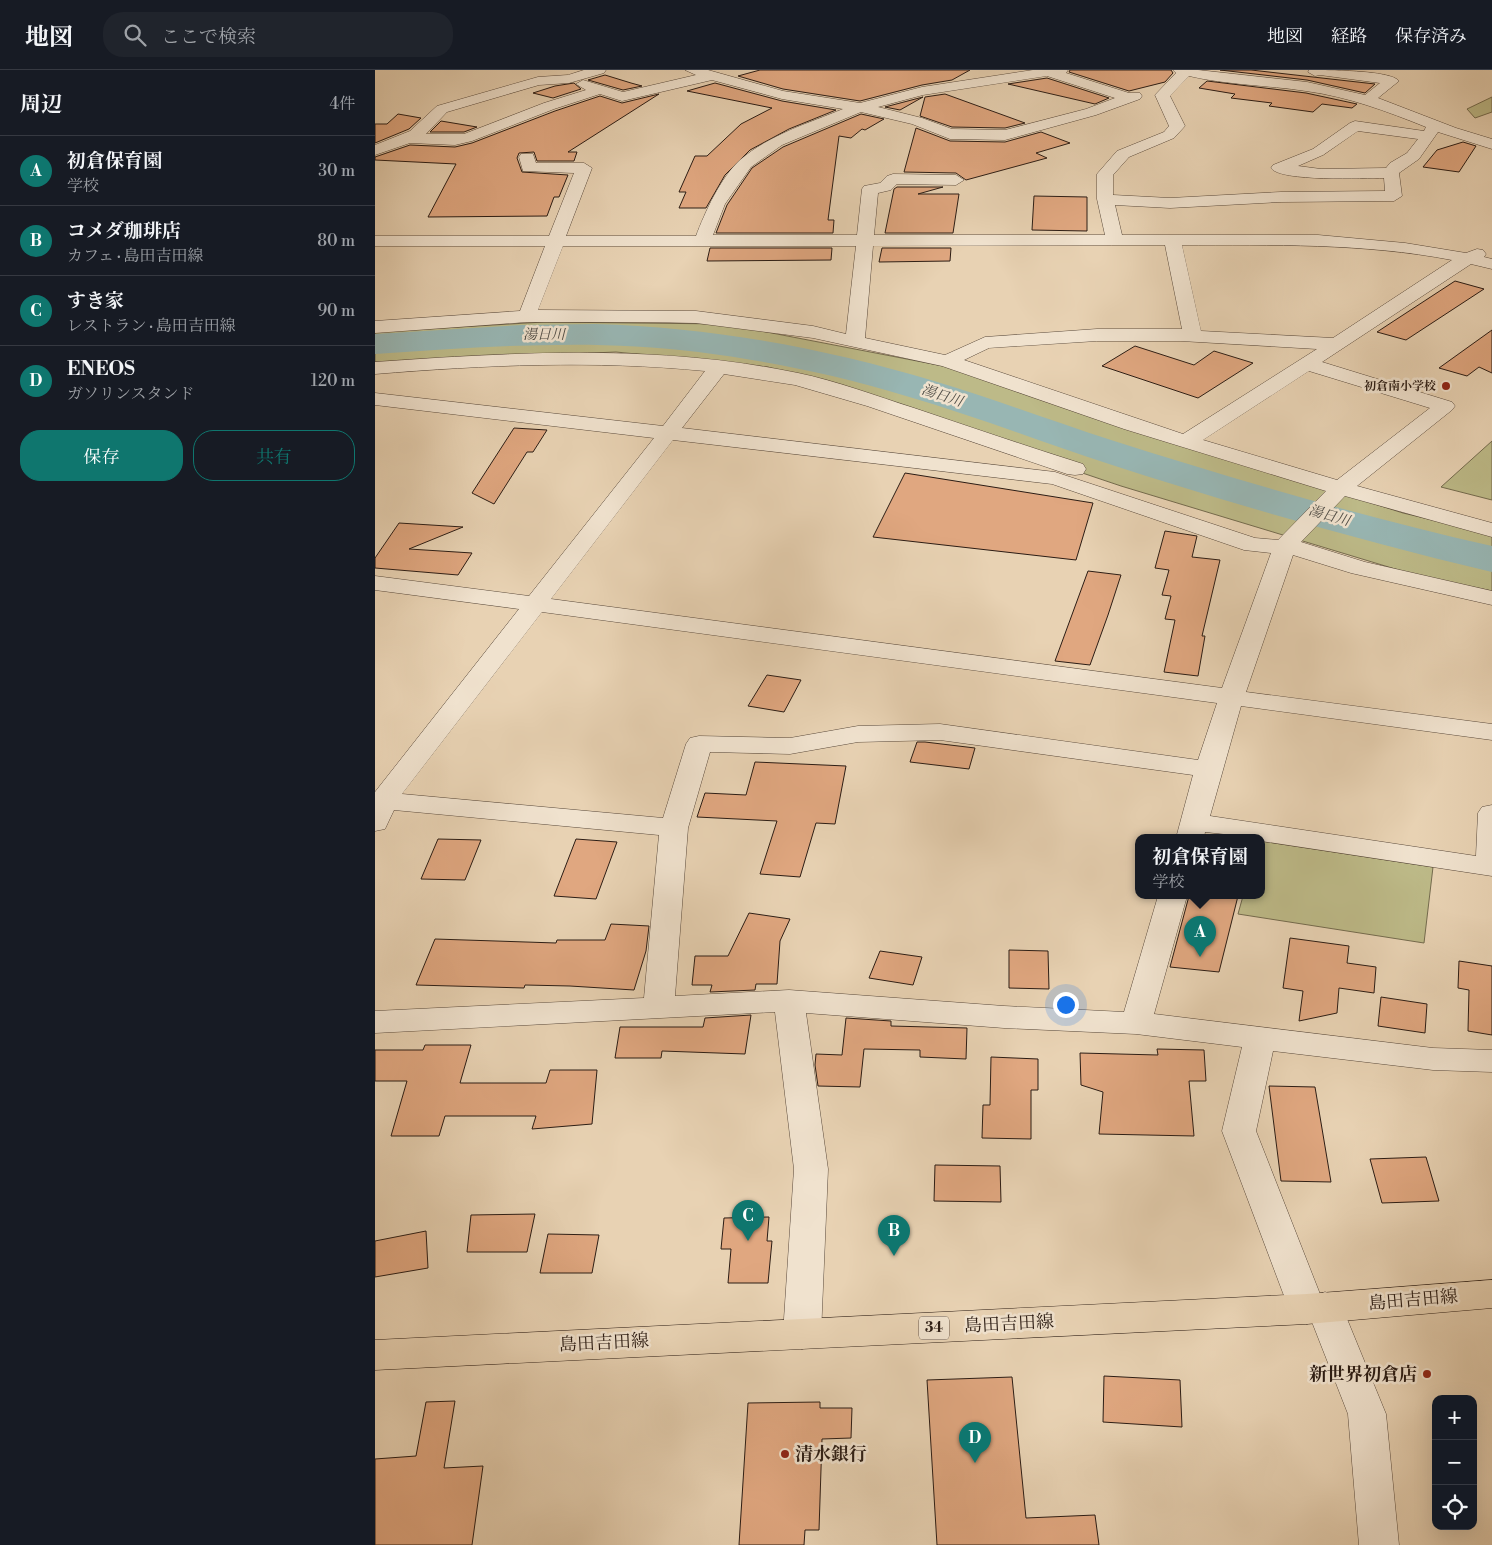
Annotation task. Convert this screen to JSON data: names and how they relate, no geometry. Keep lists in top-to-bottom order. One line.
{"streets":{"main road":["島田吉田線","34"]},"water":["湯日川"],"places":["初倉南小学校","新世界初倉店","清水銀行"],"page":{"header":"地図","search":"ここで検索","nav":["地図","経路","保存済み"],"heading":["周辺","4件"],"list":[{"mark":"A","name":"初倉保育園","note":"学校","value":"30 m"},{"mark":"B","name":"コメダ珈琲店","note":"カフェ · 島田吉田線","value":"80 m"},{"mark":"C","name":"すき家","note":"レストラン · 島田吉田線","value":"90 m"},{"mark":"D","name":"ENEOS","note":"ガソリンスタンド","value":"120 m"}],"buttons":["保存","共有"],"popup":["初倉保育園","学校"],"pins":["A","C","B","D"],"map_buttons":["+","−"]}}
